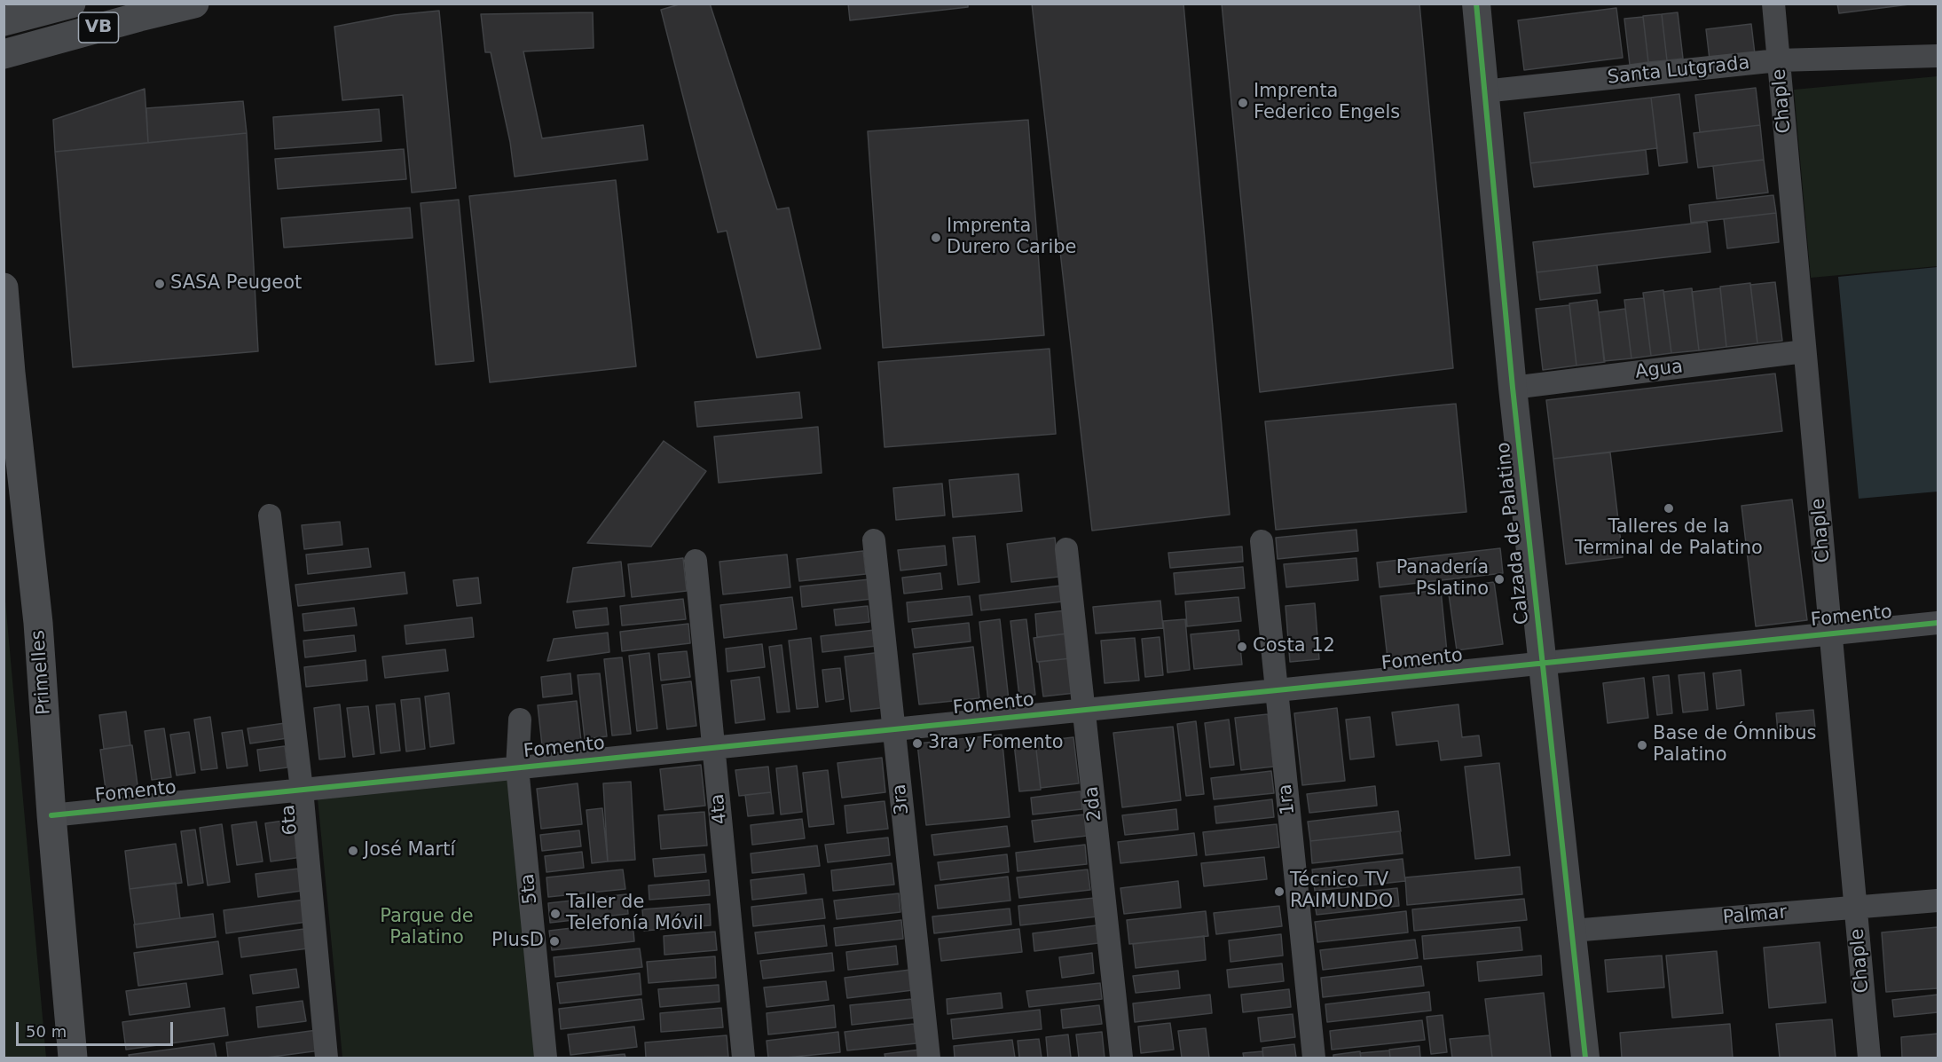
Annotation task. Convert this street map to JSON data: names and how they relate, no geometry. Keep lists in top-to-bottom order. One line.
{"streets":{"main road":["VB","Primelles"],"street":["Santa Lutgrada","Chaple","Agua","Calzada de Palatino","Fomento","3ra","1ra","2da","4ta","6ta","5ta","Palmar"]},"crossings":[["Santa Lutgrada","Chaple"],["Santa Lutgrada","Calzada de Palatino"],["Chaple","Agua"],["Chaple","Fomento"],["Chaple","Palmar"],["Agua","Calzada de Palatino"],["Calzada de Palatino","Fomento"],["Calzada de Palatino","Palmar"],["Fomento","Primelles"],["Fomento","3ra"],["Fomento","1ra"],["Fomento","2da"],["Fomento","4ta"],["Fomento","6ta"],["Fomento","5ta"]],"parks":["Parque de Palatino"],"places":["Imprenta Federico Engels","Imprenta Durero Caribe","SASA Peugeot","Talleres de la Terminal de Palatino","Panadería Pslatino","Costa 12","3ra y Fomento","Base de Ómnibus Palatino","José Martí","Técnico TV RAIMUNDO","Taller de Telefonía Móvil","PlusD"],"scale_bar":"50 m"}
